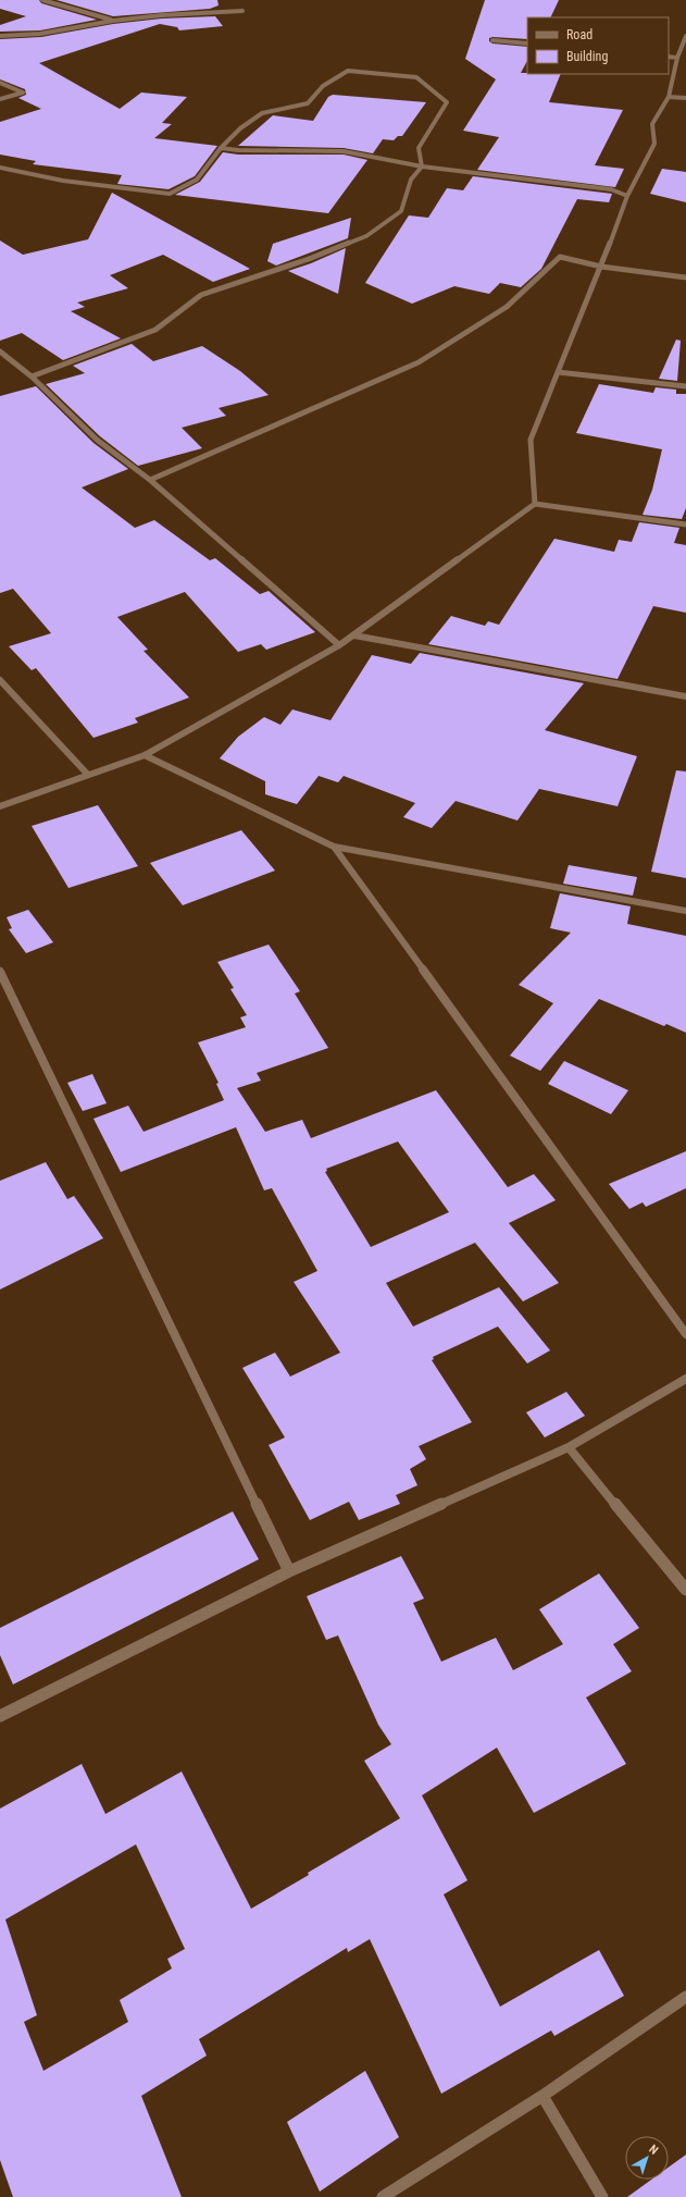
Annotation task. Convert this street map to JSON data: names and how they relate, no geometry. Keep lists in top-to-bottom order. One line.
{"legend":["Road","Building"],"north":"top right"}
